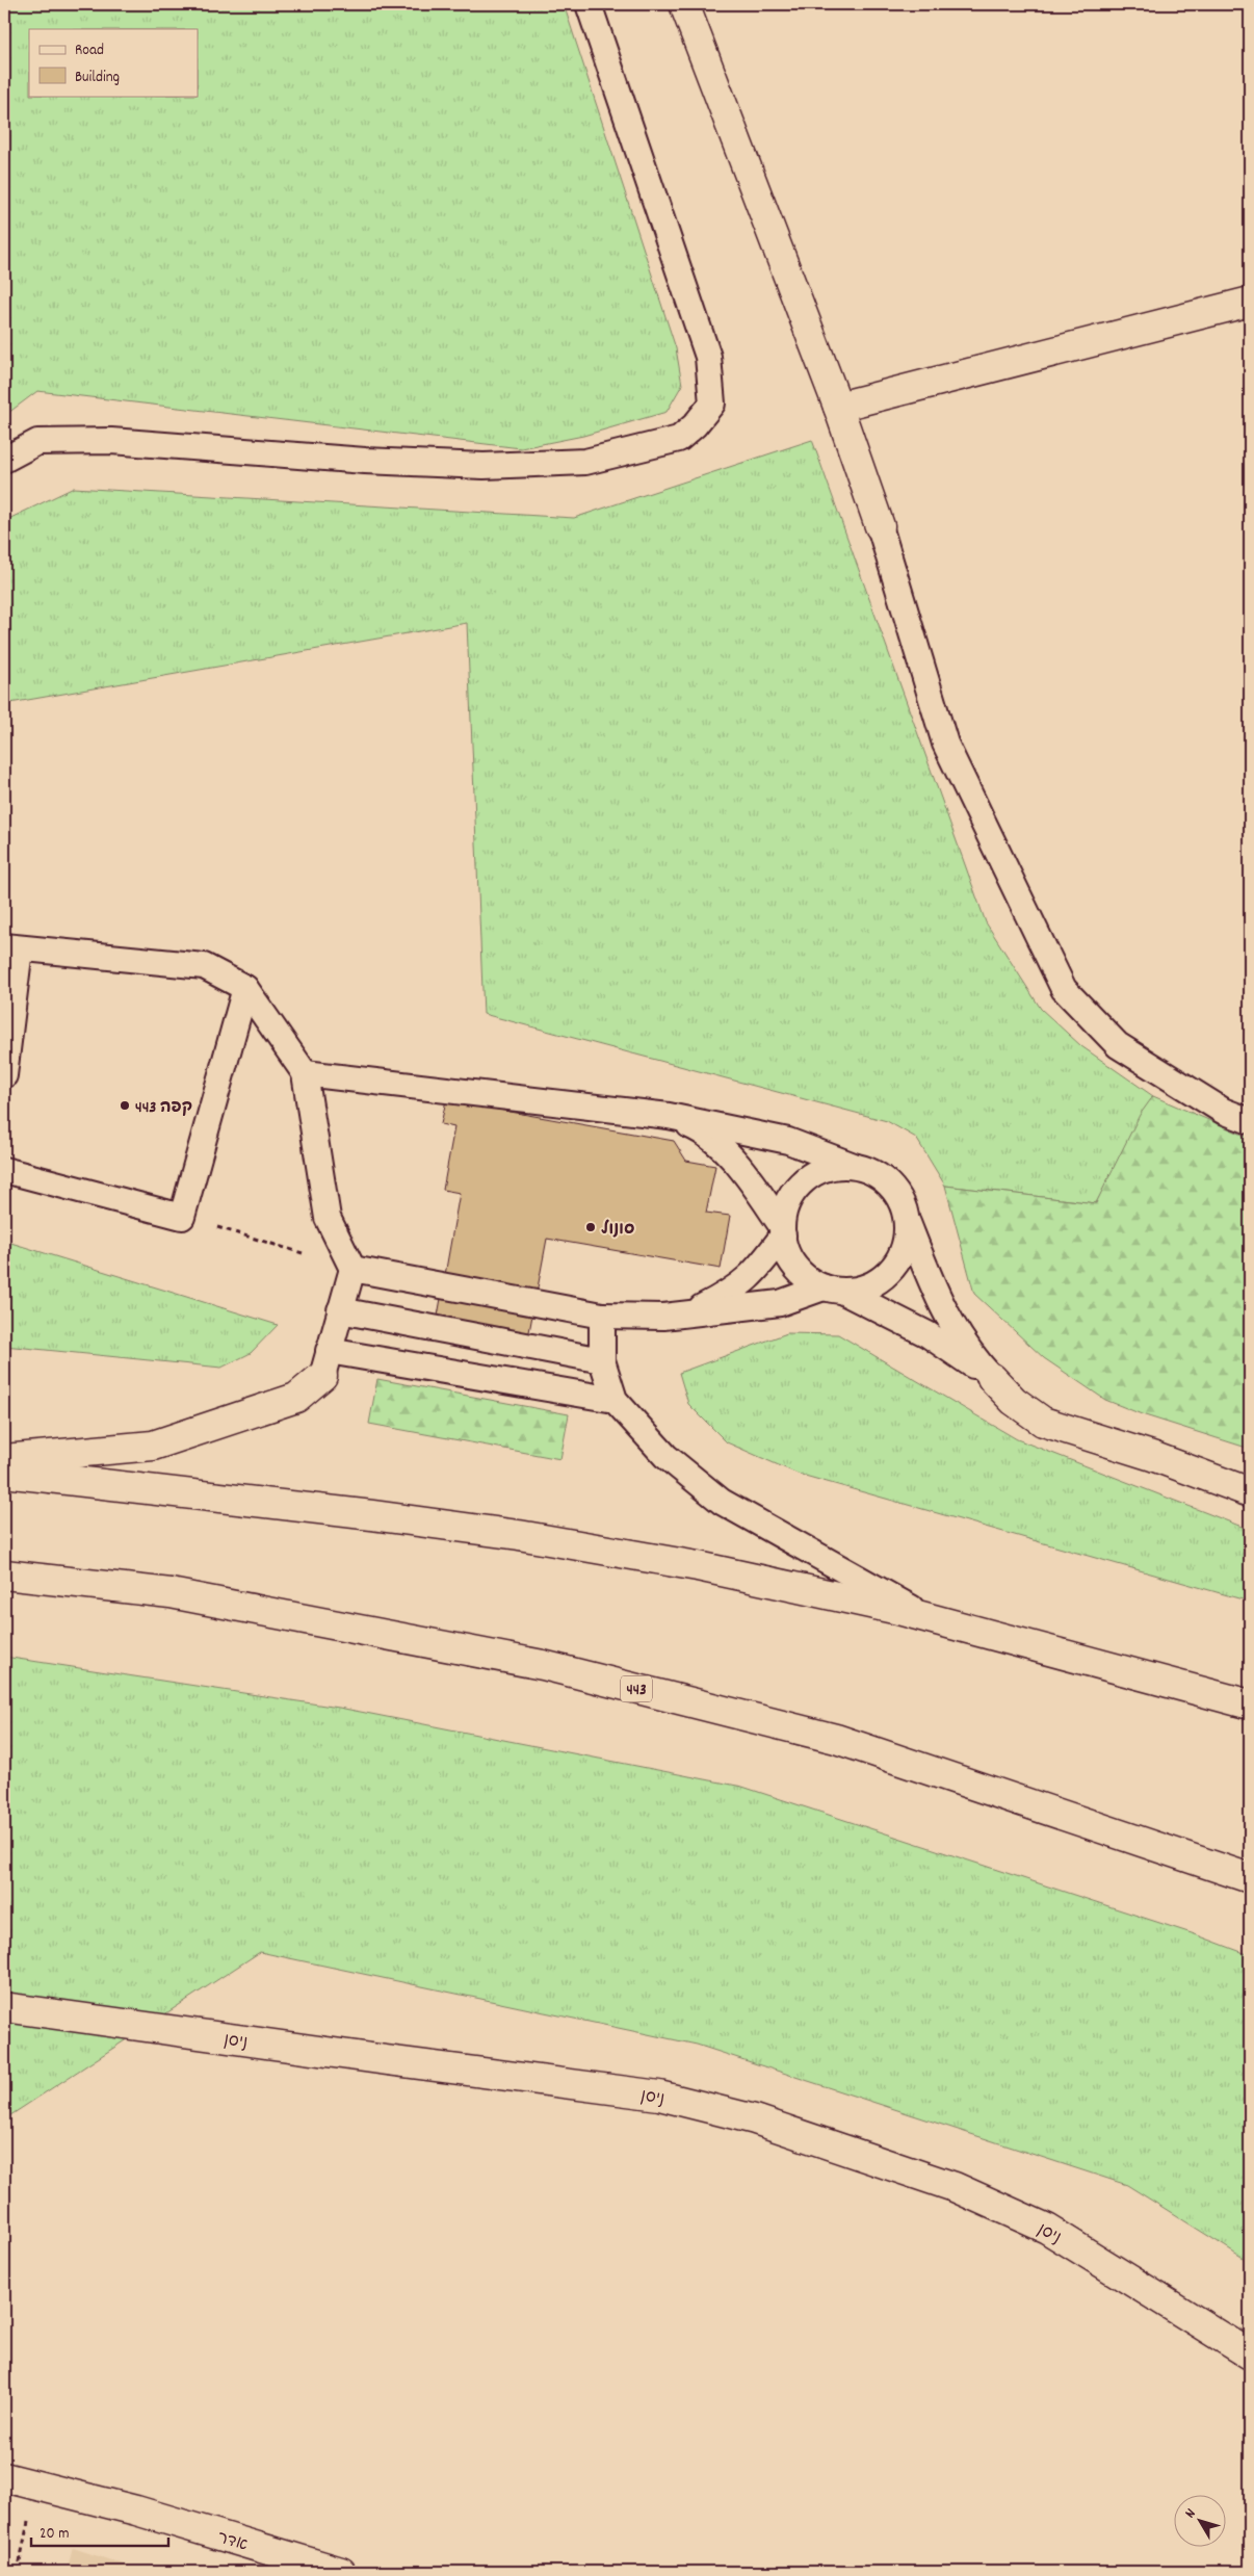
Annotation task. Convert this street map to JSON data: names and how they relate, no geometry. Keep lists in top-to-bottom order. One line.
{"streets":{"main road":["443","ניסן","אדר"]},"places":["קפה 443","סונול"],"legend":["Road","Building"],"scale_bar":"20 m","north":"top left"}
